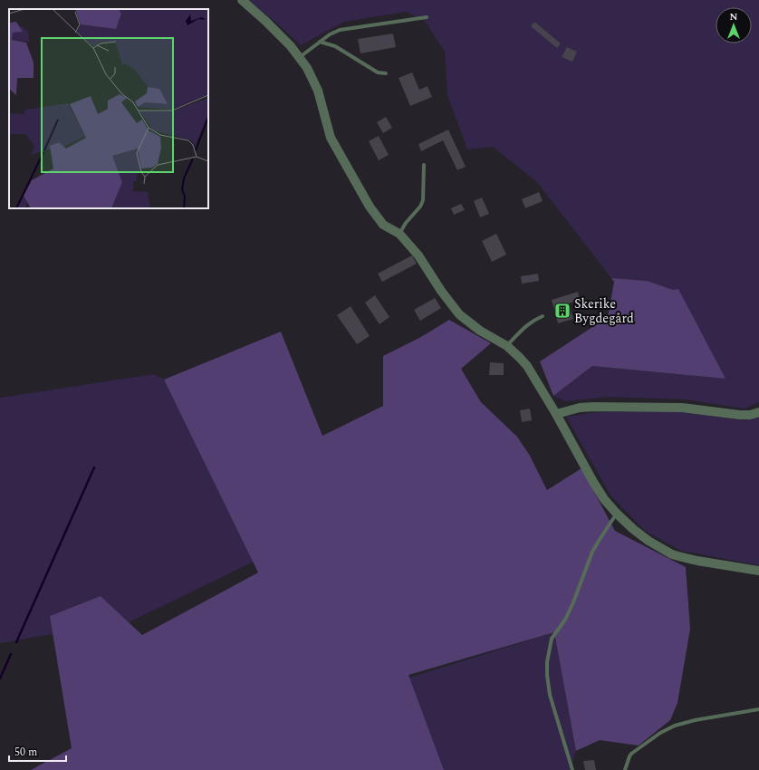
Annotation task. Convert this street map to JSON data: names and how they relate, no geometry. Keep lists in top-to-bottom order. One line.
{"places":{"building":["Skerike Bygdegård"]},"scale_bar":"50 m","north":"top"}
